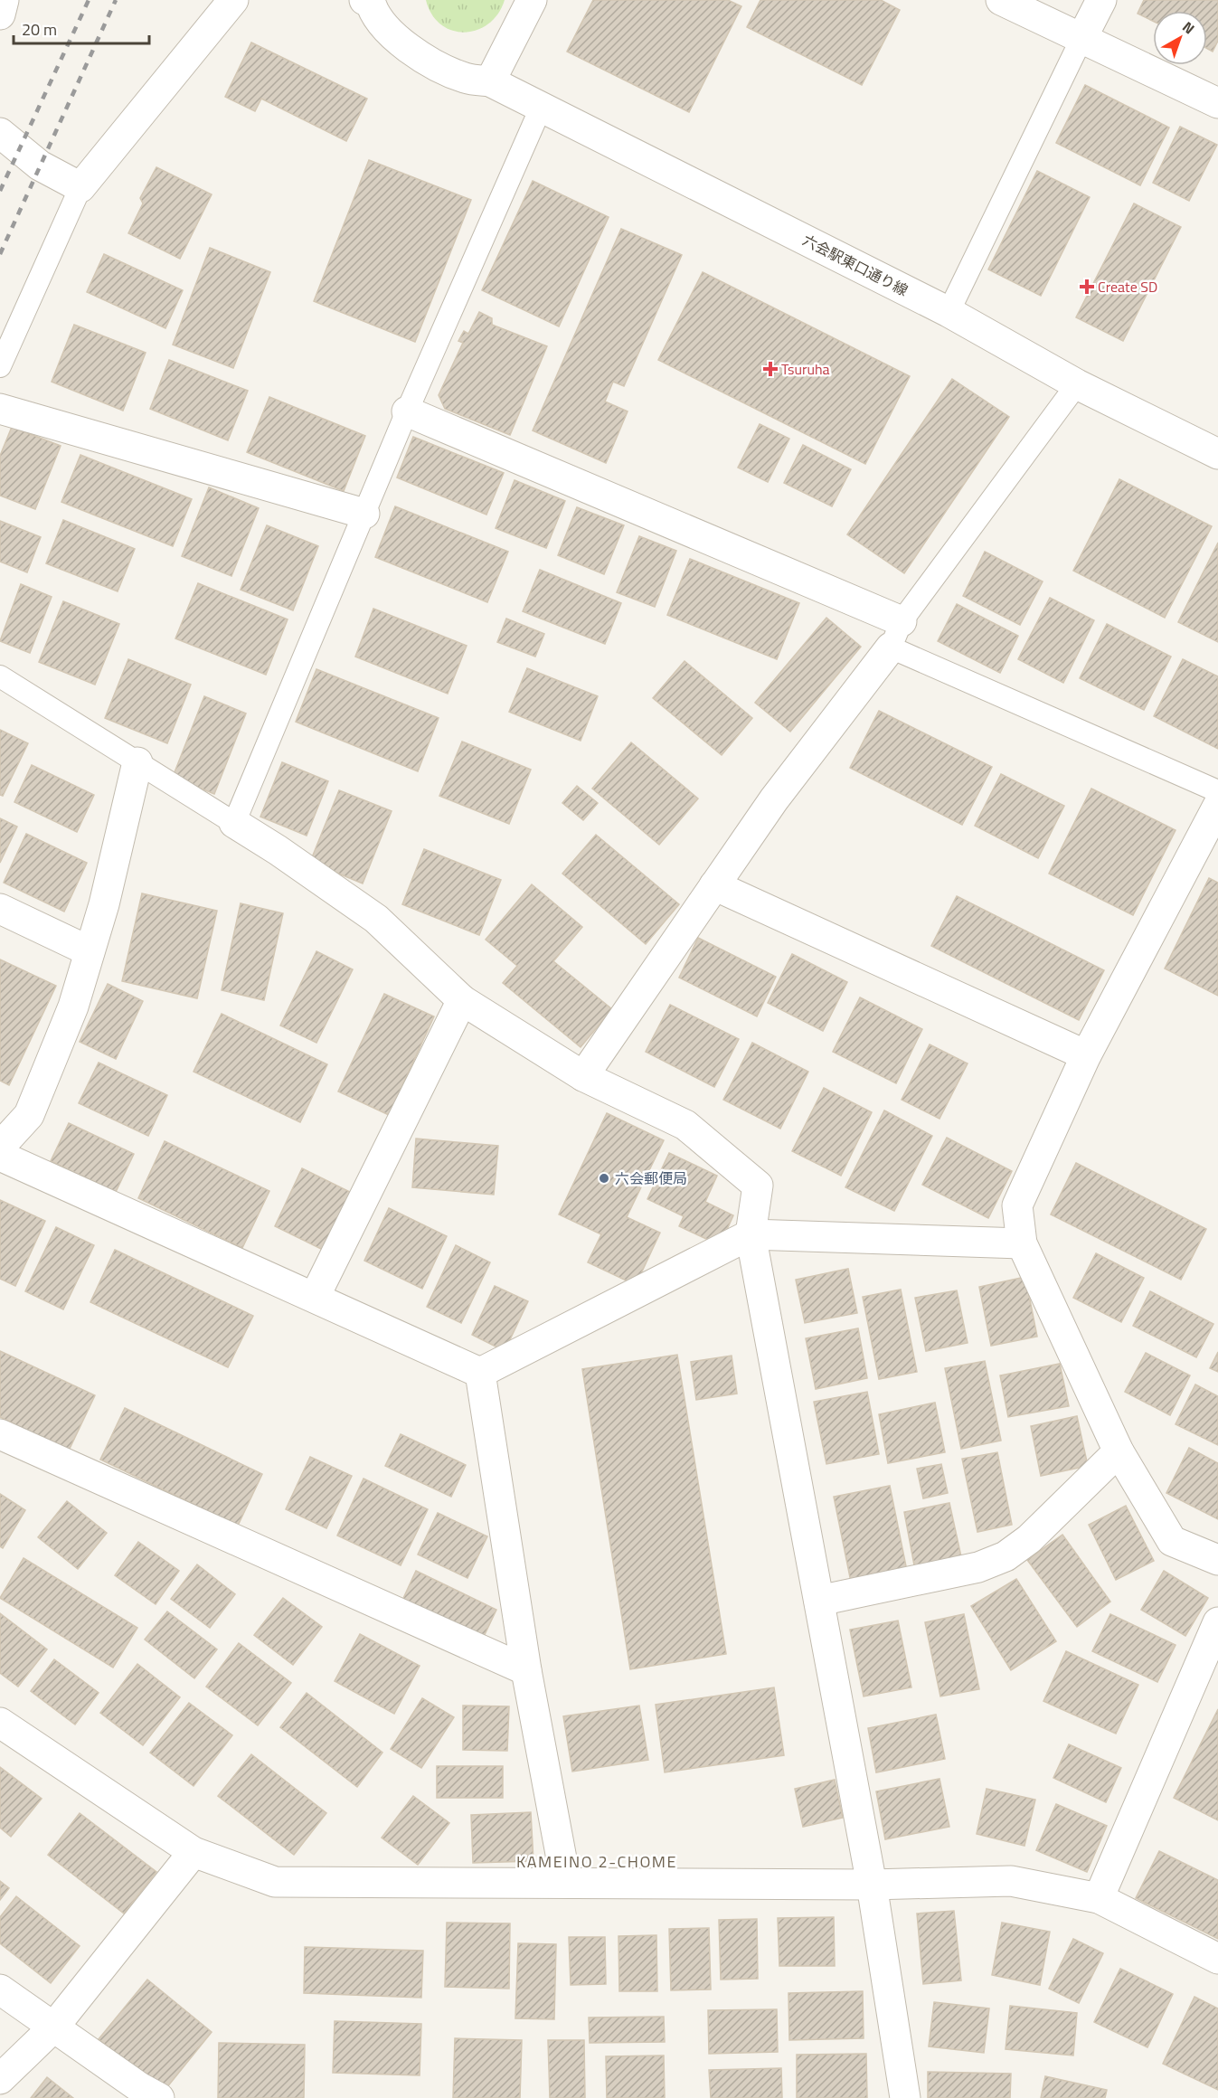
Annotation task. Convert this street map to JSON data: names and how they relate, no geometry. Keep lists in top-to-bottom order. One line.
{"streets":{"street":["六会駅東口通り線"]},"districts":["KAMEINO 2-CHOME"],"places":{"health":["Create SD","Tsuruha"],"other":["六会郵便局"]},"scale_bar":"20 m","north":"top right"}
